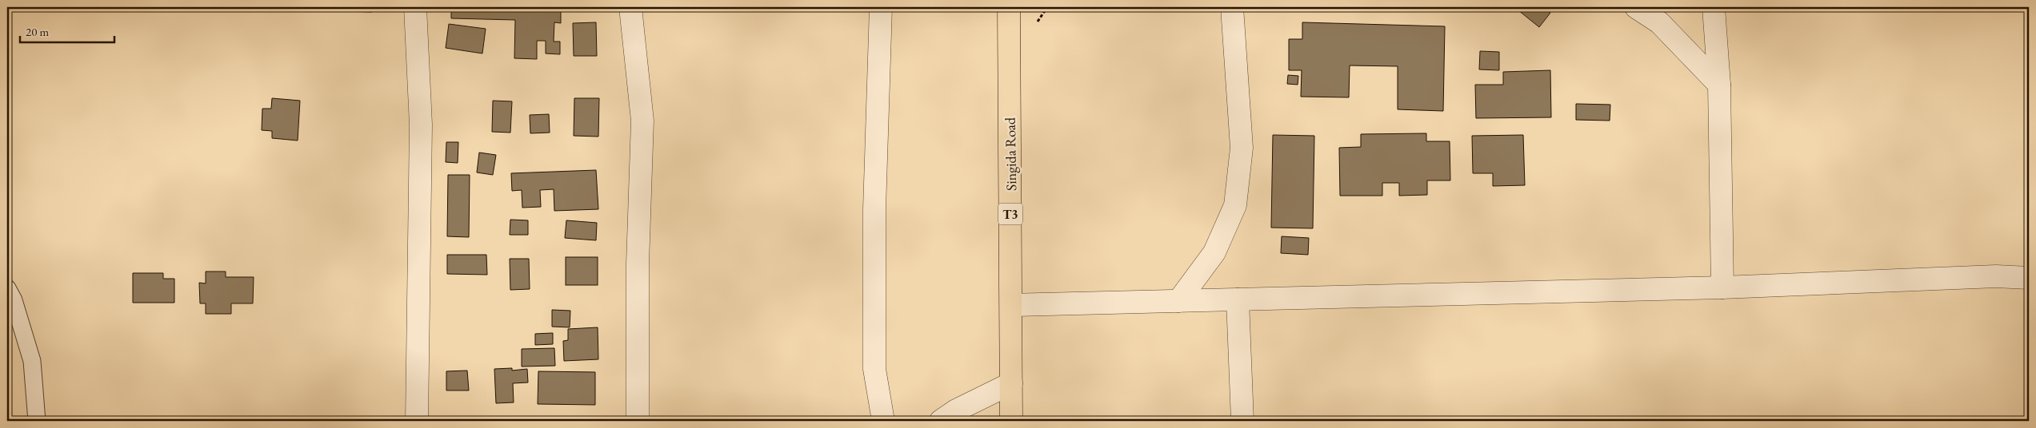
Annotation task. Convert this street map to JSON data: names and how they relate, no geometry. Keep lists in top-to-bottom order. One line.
{"streets":{"highway":["Singida Road","T3"]},"scale_bar":"20 m"}
